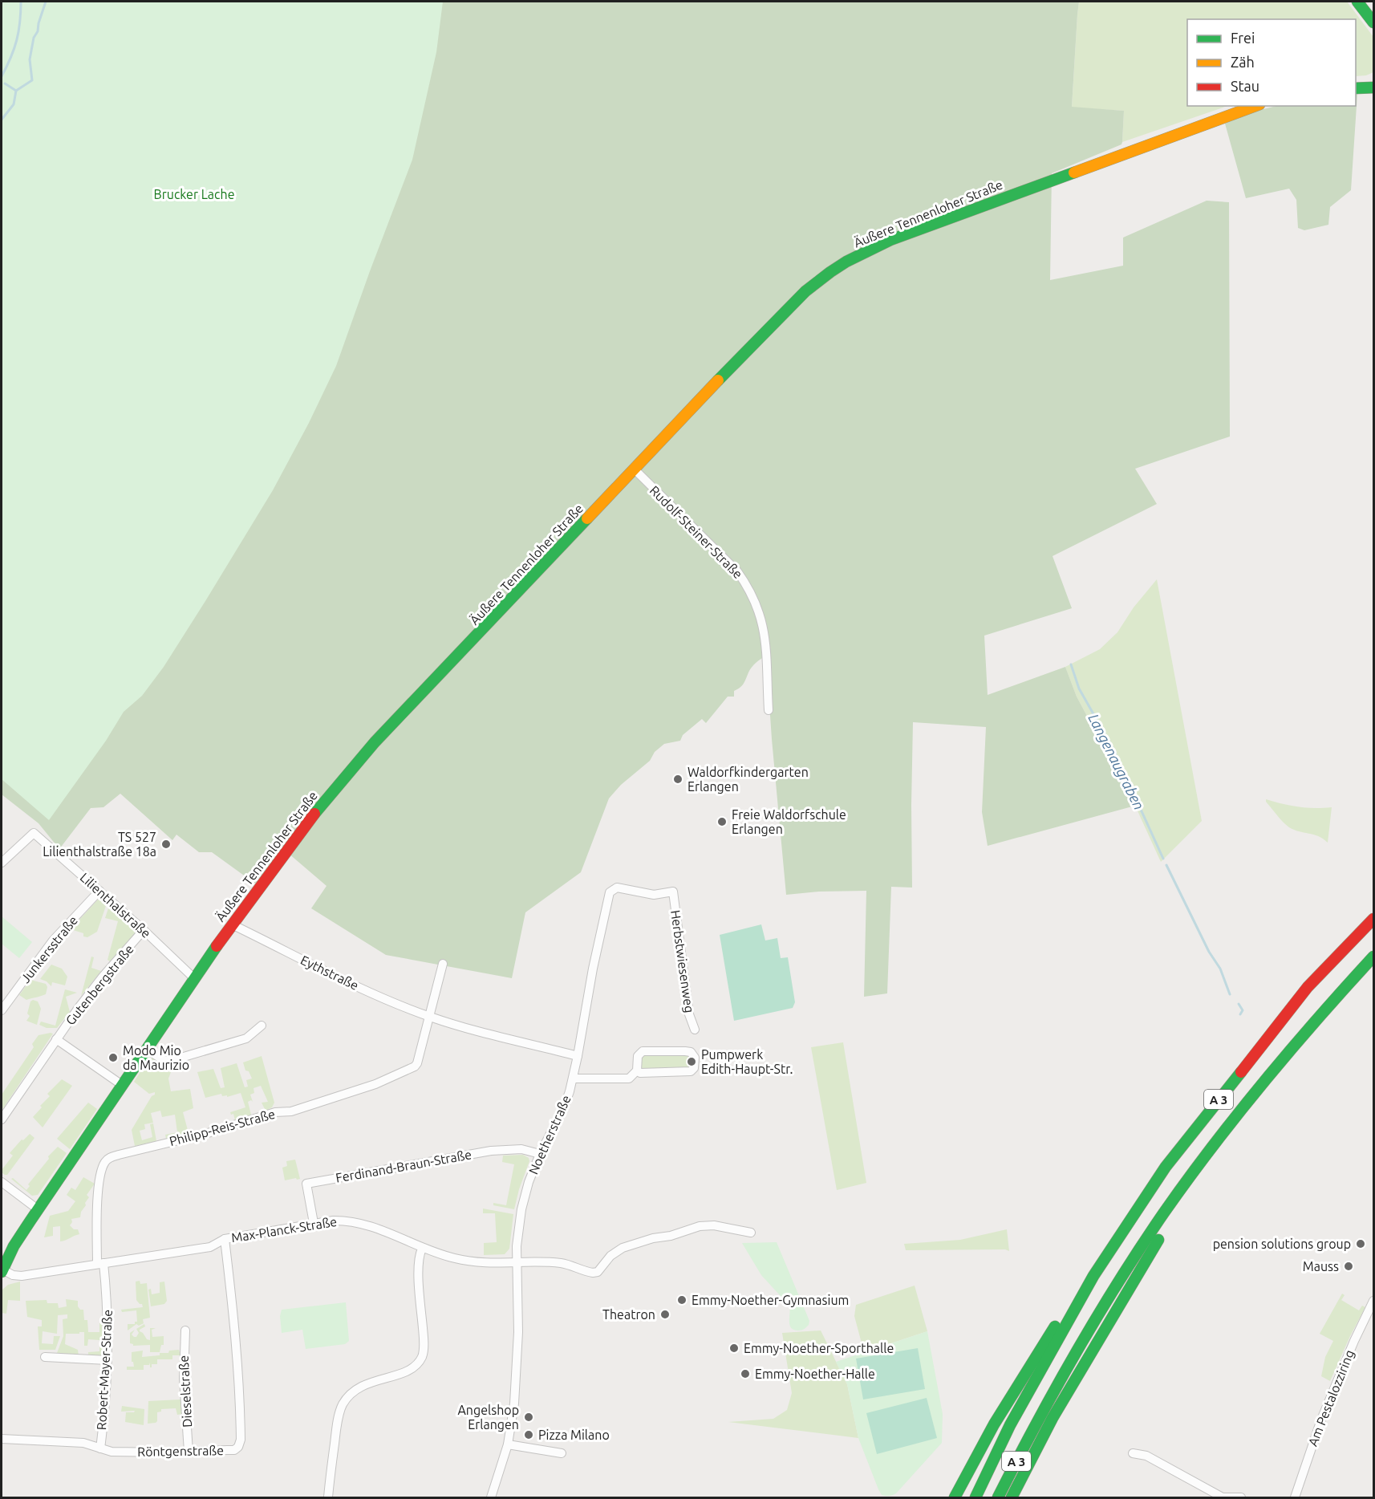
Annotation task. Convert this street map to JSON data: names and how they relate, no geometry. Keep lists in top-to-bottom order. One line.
{"streets":{"main road":["Äußere Tennenloher Straße","A 3"],"street":["Rudolf-Steiner-Straße","Lilienthalstraße","Junkersstraße","Herbstwiesenweg","Eythstraße","Gutenbergstraße","Philipp-Reis-Straße","Noetherstraße","Ferdinand-Braun-Straße","Max-Planck-Straße","Robert-Mayer-Straße","Dieselstraße","Am Pestalozziring","Röntgenstraße"]},"crossings":[["Äußere Tennenloher Straße","Rudolf-Steiner-Straße"],["Äußere Tennenloher Straße","Lilienthalstraße"],["Äußere Tennenloher Straße","Eythstraße"],["Äußere Tennenloher Straße","Gutenbergstraße"],["Äußere Tennenloher Straße","Max-Planck-Straße"],["Lilienthalstraße","Junkersstraße"],["Lilienthalstraße","Gutenbergstraße"],["Herbstwiesenweg","Noetherstraße"],["Eythstraße","Philipp-Reis-Straße"],["Eythstraße","Noetherstraße"],["Philipp-Reis-Straße","Max-Planck-Straße"],["Philipp-Reis-Straße","Robert-Mayer-Straße"],["Noetherstraße","Ferdinand-Braun-Straße"],["Noetherstraße","Max-Planck-Straße"],["Ferdinand-Braun-Straße","Max-Planck-Straße"],["Max-Planck-Straße","Robert-Mayer-Straße"],["Max-Planck-Straße","Röntgenstraße"],["Robert-Mayer-Straße","Röntgenstraße"],["Dieselstraße","Röntgenstraße"]],"water":["Langenaugraben"],"parks":["Brucker Lache"],"places":["Waldorfkindergarten Erlangen","Freie Waldorfschule Erlangen","TS 527 Lilienthalstraße 18a","Modo Mio da Maurizio","Pumpwerk Edith-Haupt-Str.","pension solutions group","Mauss","Emmy-Noether-Gymnasium","Theatron","Emmy-Noether-Sporthalle","Emmy-Noether-Halle","Angelshop Erlangen","Pizza Milano"],"legend":["Frei","Zäh","Stau"]}
